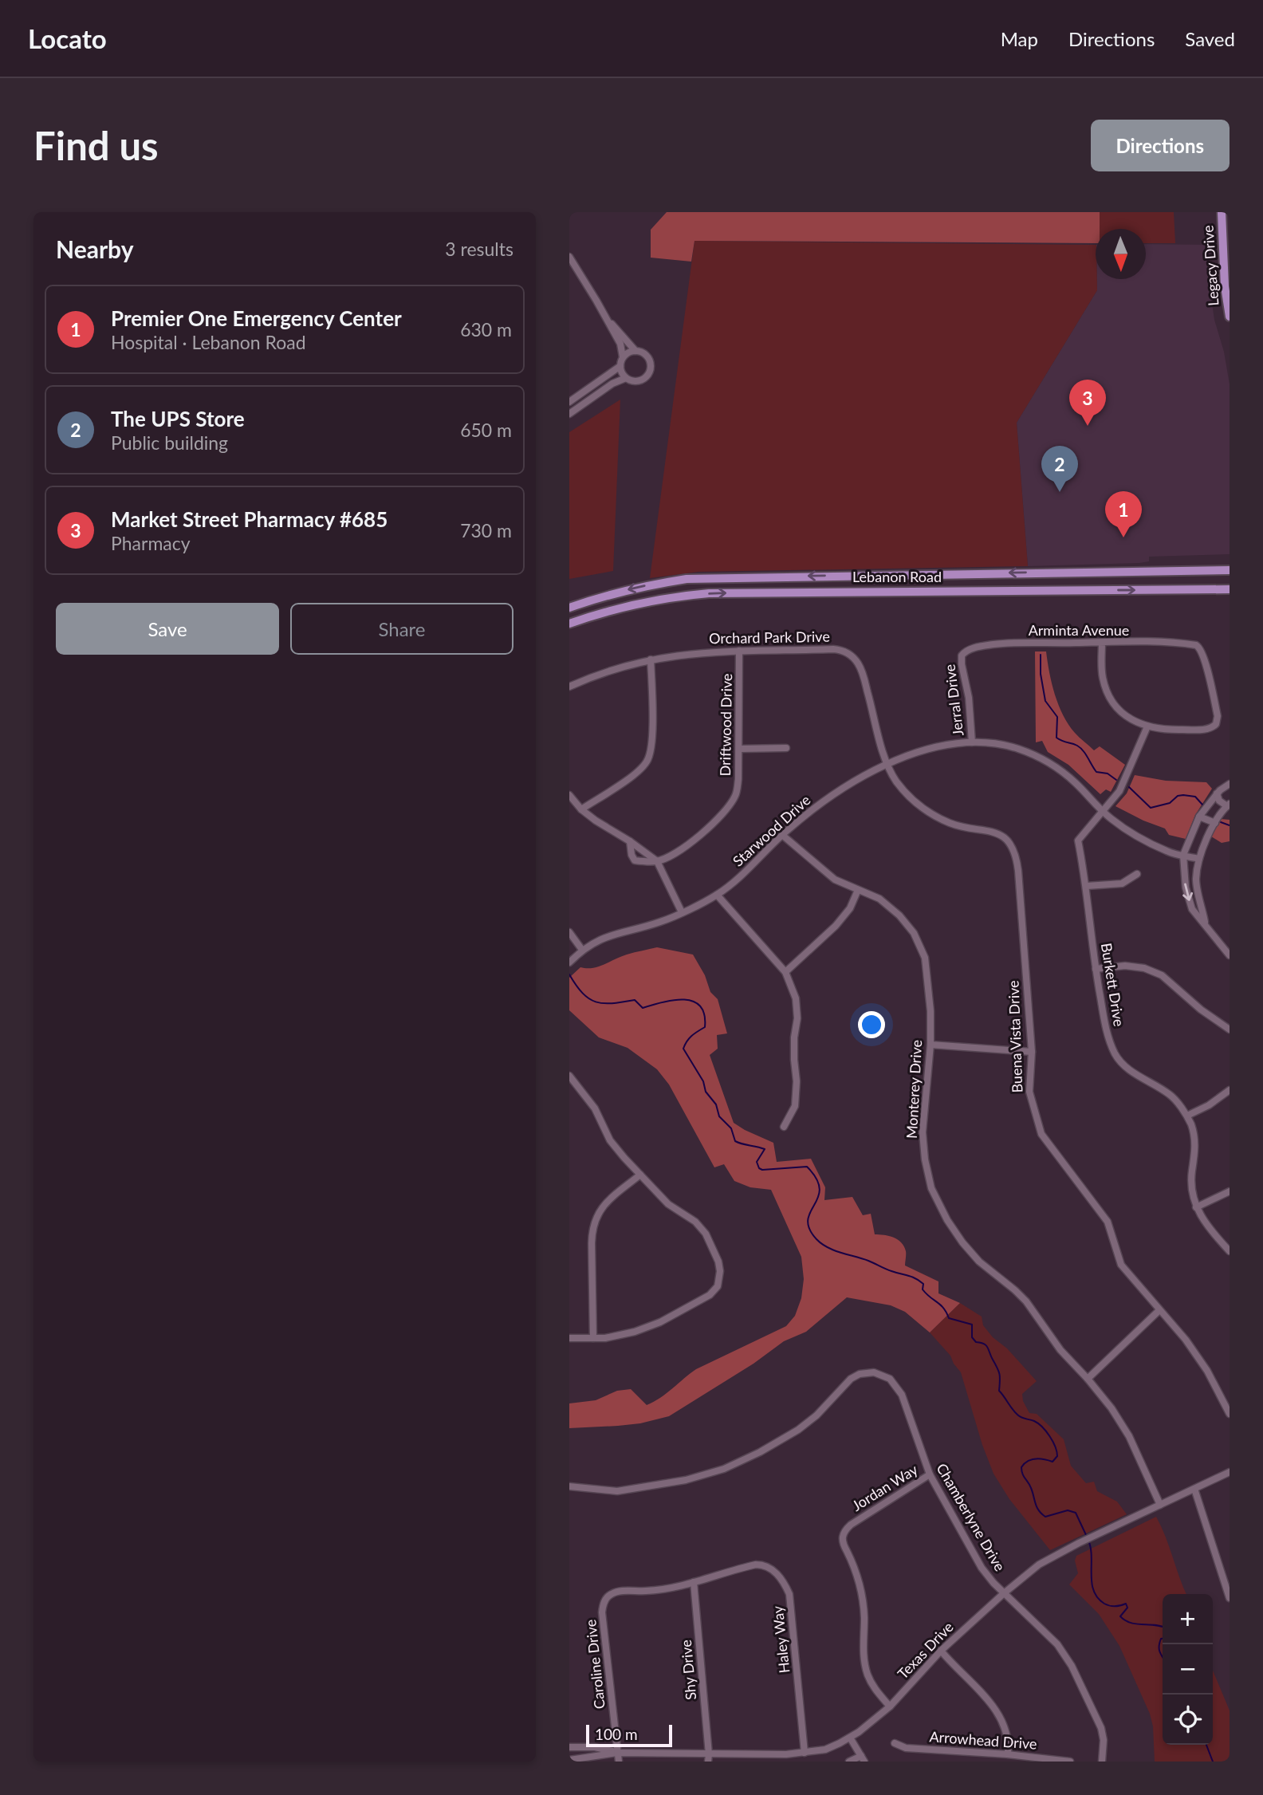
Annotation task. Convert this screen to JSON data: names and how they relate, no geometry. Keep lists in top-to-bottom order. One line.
{"streets":{"main road":["Legacy Drive","Lebanon Road"],"street":["Arminta Avenue","Orchard Park Drive","Jerral Drive","Driftwood Drive","Starwood Drive","Burkett Drive","Buena Vista Drive","Monterey Drive","Jordan Way","Chamberlyne Drive","Haley Way","Texas Drive","Caroline Drive","Shy Drive","Arrowhead Drive"]},"crossings":[["Arminta Avenue","Jerral Drive"],["Arminta Avenue","Burkett Drive"],["Orchard Park Drive","Driftwood Drive"],["Orchard Park Drive","Starwood Drive"],["Orchard Park Drive","Buena Vista Drive"],["Jerral Drive","Starwood Drive"],["Starwood Drive","Burkett Drive"],["Starwood Drive","Monterey Drive"],["Monterey Drive","Texas Drive"],["Jordan Way","Chamberlyne Drive"],["Jordan Way","Texas Drive"],["Chamberlyne Drive","Texas Drive"],["Haley Way","Texas Drive"],["Haley Way","Caroline Drive"],["Haley Way","Shy Drive"],["Texas Drive","Caroline Drive"],["Texas Drive","Shy Drive"]],"scale_bar":"100 m","north":"bottom","page":{"header":"Locato","nav":["Map","Directions","Saved"],"buttons":["Directions",["Save","Share"]],"title":"Find us","heading":["Nearby","3 results"],"list":[{"mark":"1","name":"Premier One Emergency Center","note":"Hospital · Lebanon Road","value":"630 m"},{"mark":"2","name":"The UPS Store","note":"Public building","value":"650 m"},{"mark":"3","name":"Market Street Pharmacy #685","note":"Pharmacy","value":"730 m"}],"pins":["3","2","1"],"map_buttons":["+","−"],"scale":"100 m"}}
